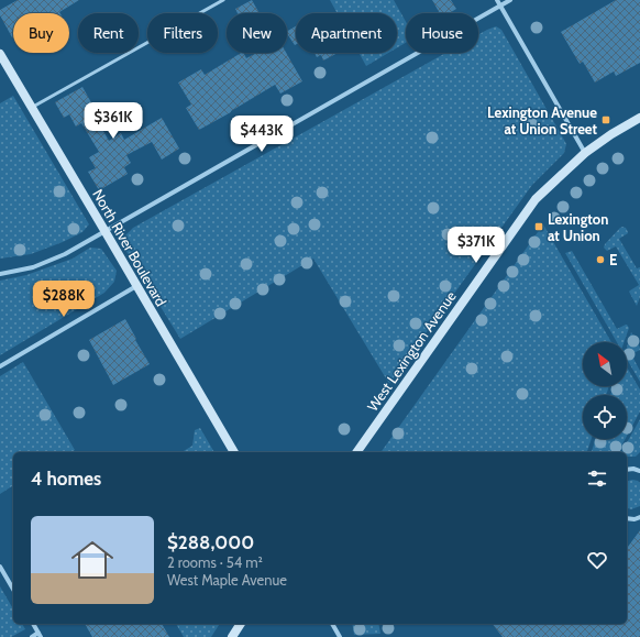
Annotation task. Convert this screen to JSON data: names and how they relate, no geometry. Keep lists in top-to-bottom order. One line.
{"streets":{"main road":["North River Boulevard","West Lexington Avenue"]},"places":{"transit":["Lexington Avenue at Union Street","Lexington at Union"],"other":["E"]},"north":"top left","page":{"chip":["Buy","Rent","Filters","New","Apartment","House"],"price":["$361K","$443K","$371K","$288K"],"heading":"4 homes","list":[{"name":"$288,000","note":"2 rooms · 54 m² · West Maple Avenue"}]}}
